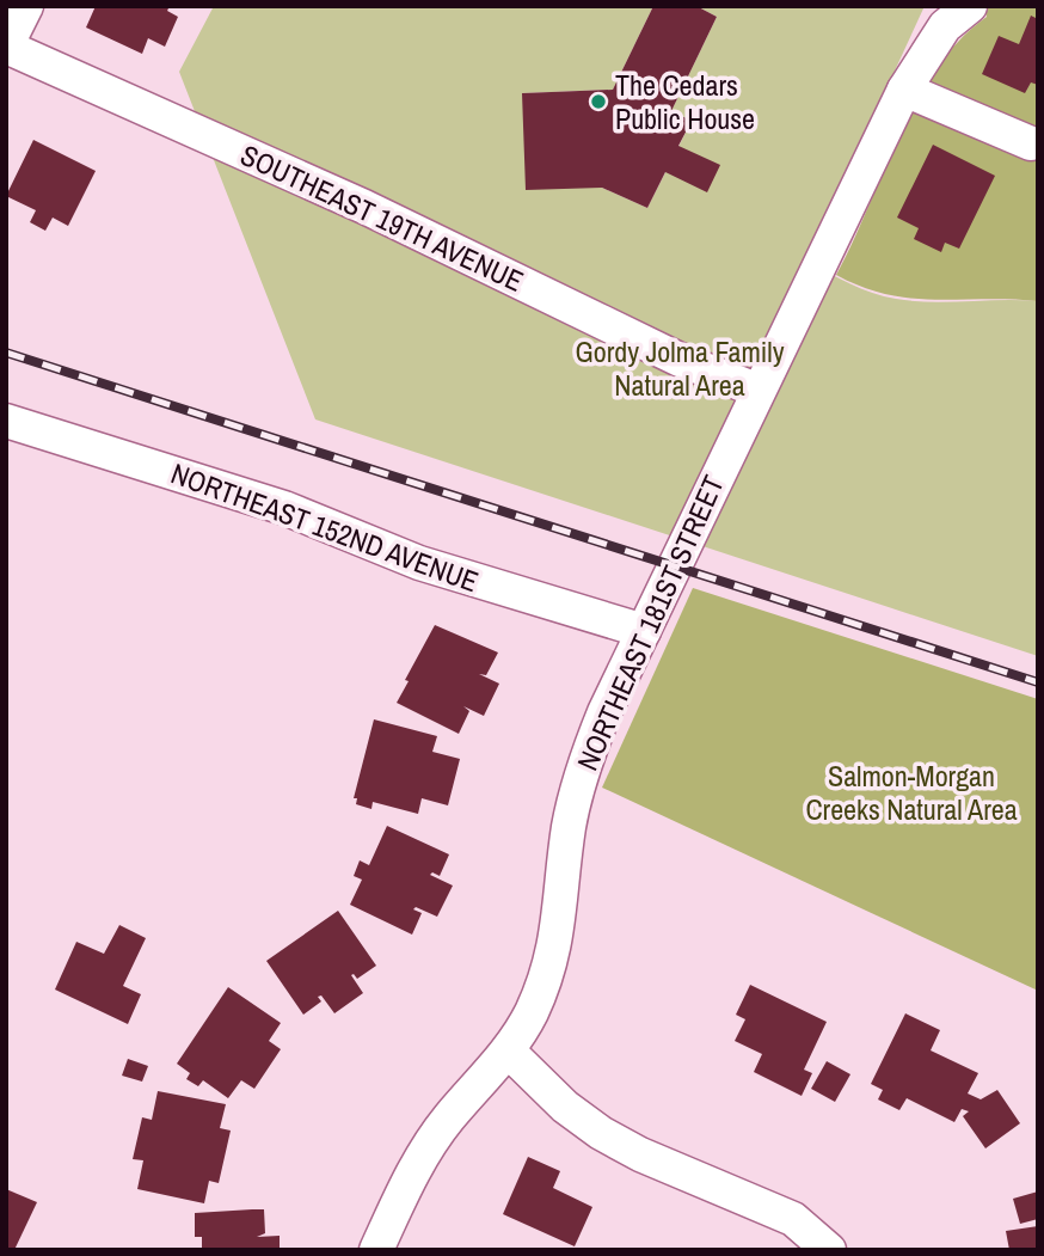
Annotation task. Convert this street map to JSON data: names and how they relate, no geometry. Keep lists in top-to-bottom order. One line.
{"streets":{"street":["SOUTHEAST 19TH AVENUE","NORTHEAST 152ND AVENUE","NORTHEAST 181ST STREET"]},"crossings":[["SOUTHEAST 19TH AVENUE","NORTHEAST 181ST STREET"],["NORTHEAST 152ND AVENUE","NORTHEAST 181ST STREET"]],"parks":["Gordy Jolma Family Natural Area","Salmon-Morgan Creeks Natural Area"],"places":["The Cedars Public House"]}
